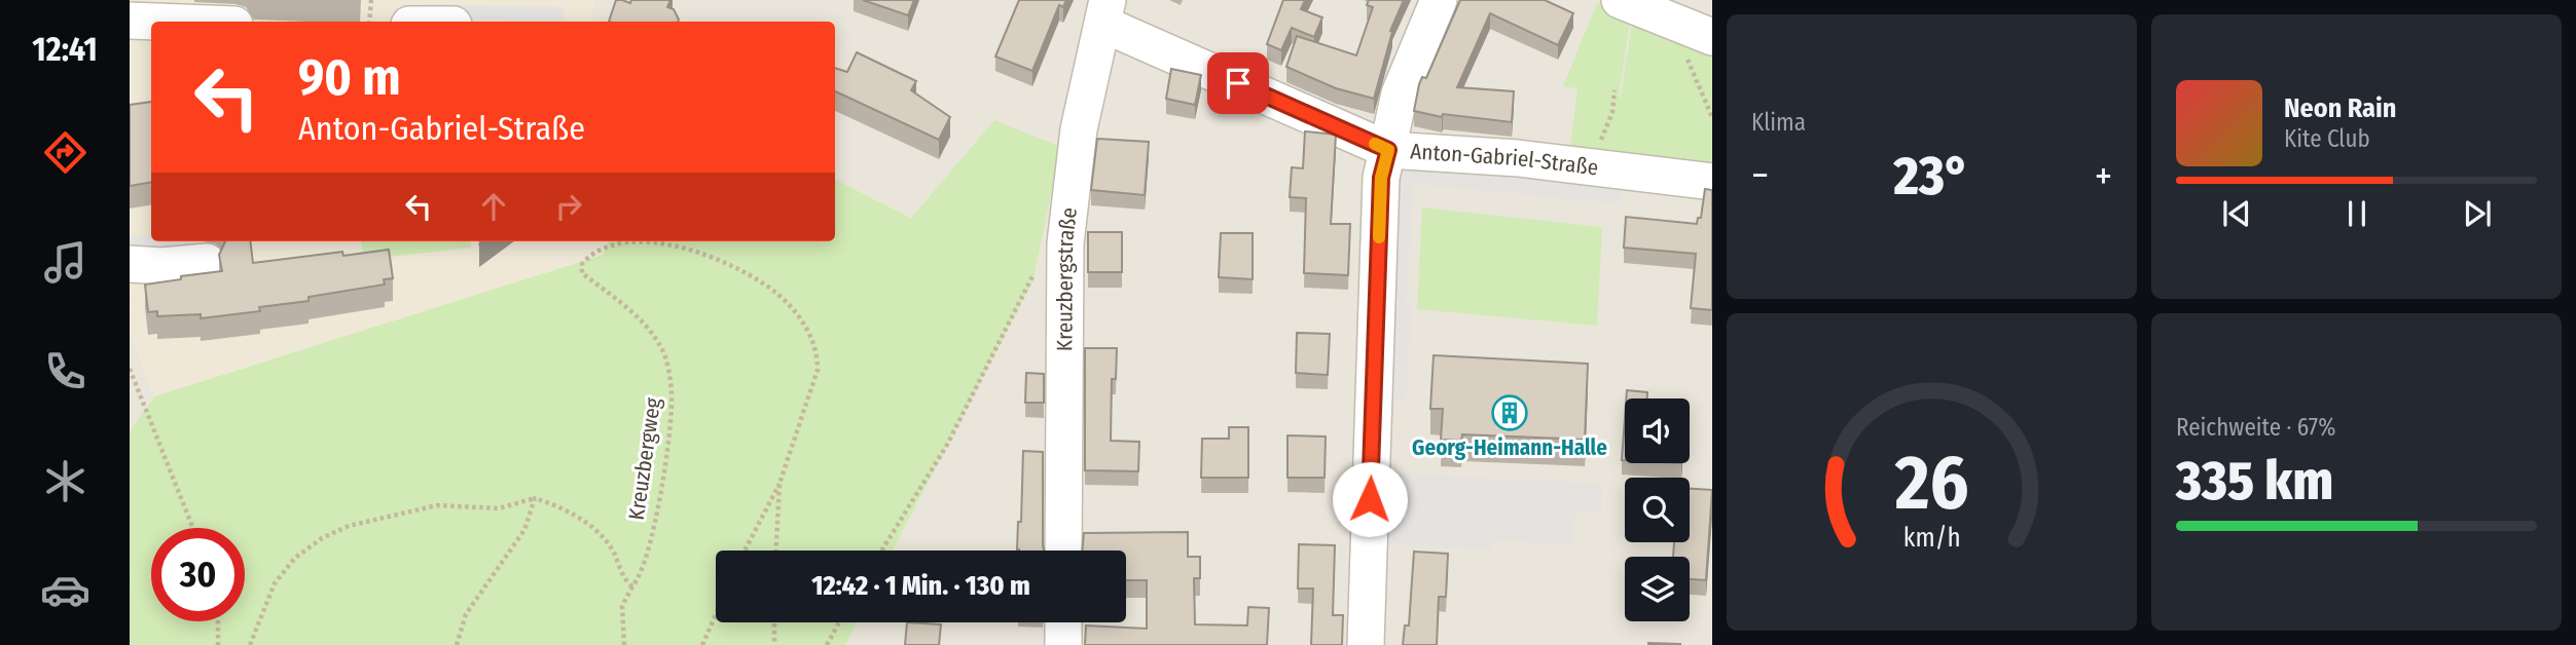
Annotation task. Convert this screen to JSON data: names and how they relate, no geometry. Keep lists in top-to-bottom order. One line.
{"streets":{"street":["Anton-Gabriel-Straße","Kreuzbergstraße"],"path":["Kreuzbergweg"]},"crossings":[["Anton-Gabriel-Straße","Kreuzbergstraße"]],"places":{"building":["Georg-Heimann-Halle"]},"page":{"tabs":"12:41","tile":["Klima",["Reichweite · 67%","335 km"]],"turn":["90 m","Anton-Gabriel-Straße"],"song":["Neon Rain","Kite Club"],"heat":["−","23°","+"],"limit":"30","trip":"12:42 · 1 Min. · 130 m","gauge":["26","km/h"]}}
